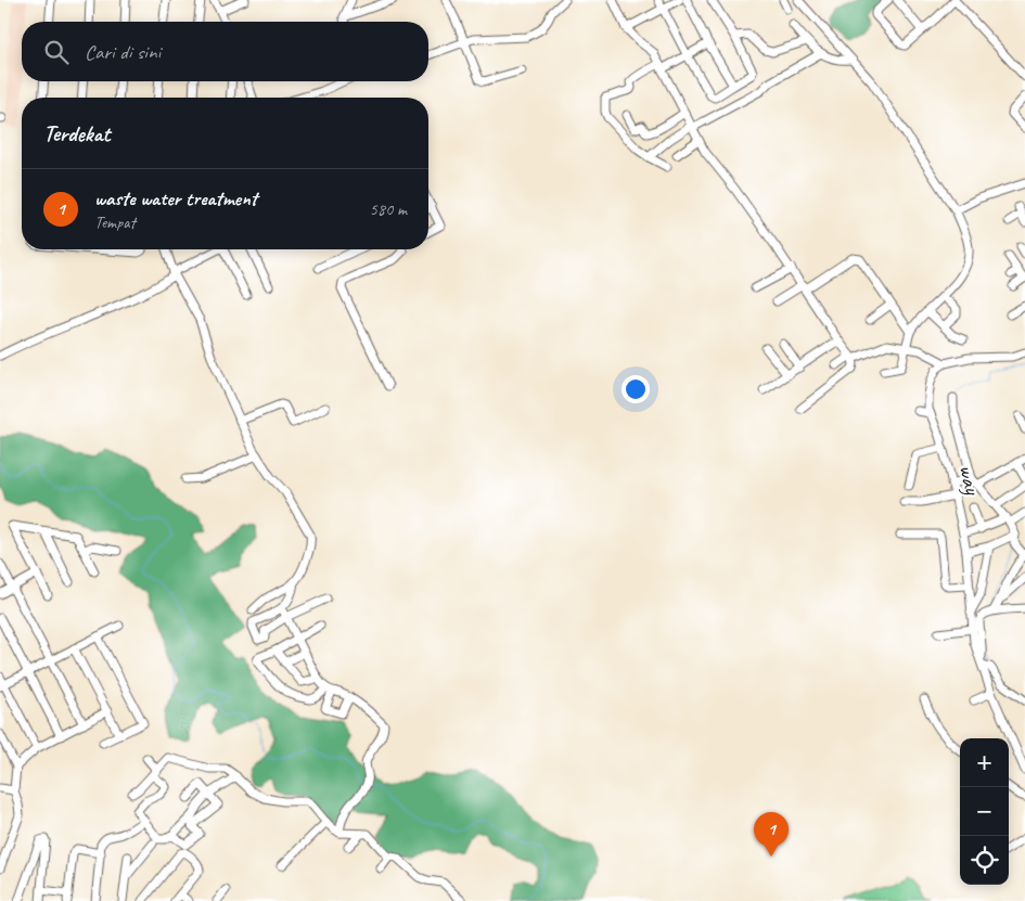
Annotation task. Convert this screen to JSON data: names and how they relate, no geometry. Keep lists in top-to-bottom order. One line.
{"streets":{"street":["way"]},"page":{"search":"Cari di sini","heading":"Terdekat","list":[{"mark":"1","name":"waste water treatment","note":"Tempat","value":"580 m"}],"map_buttons":["+","−"],"pins":"1"}}
